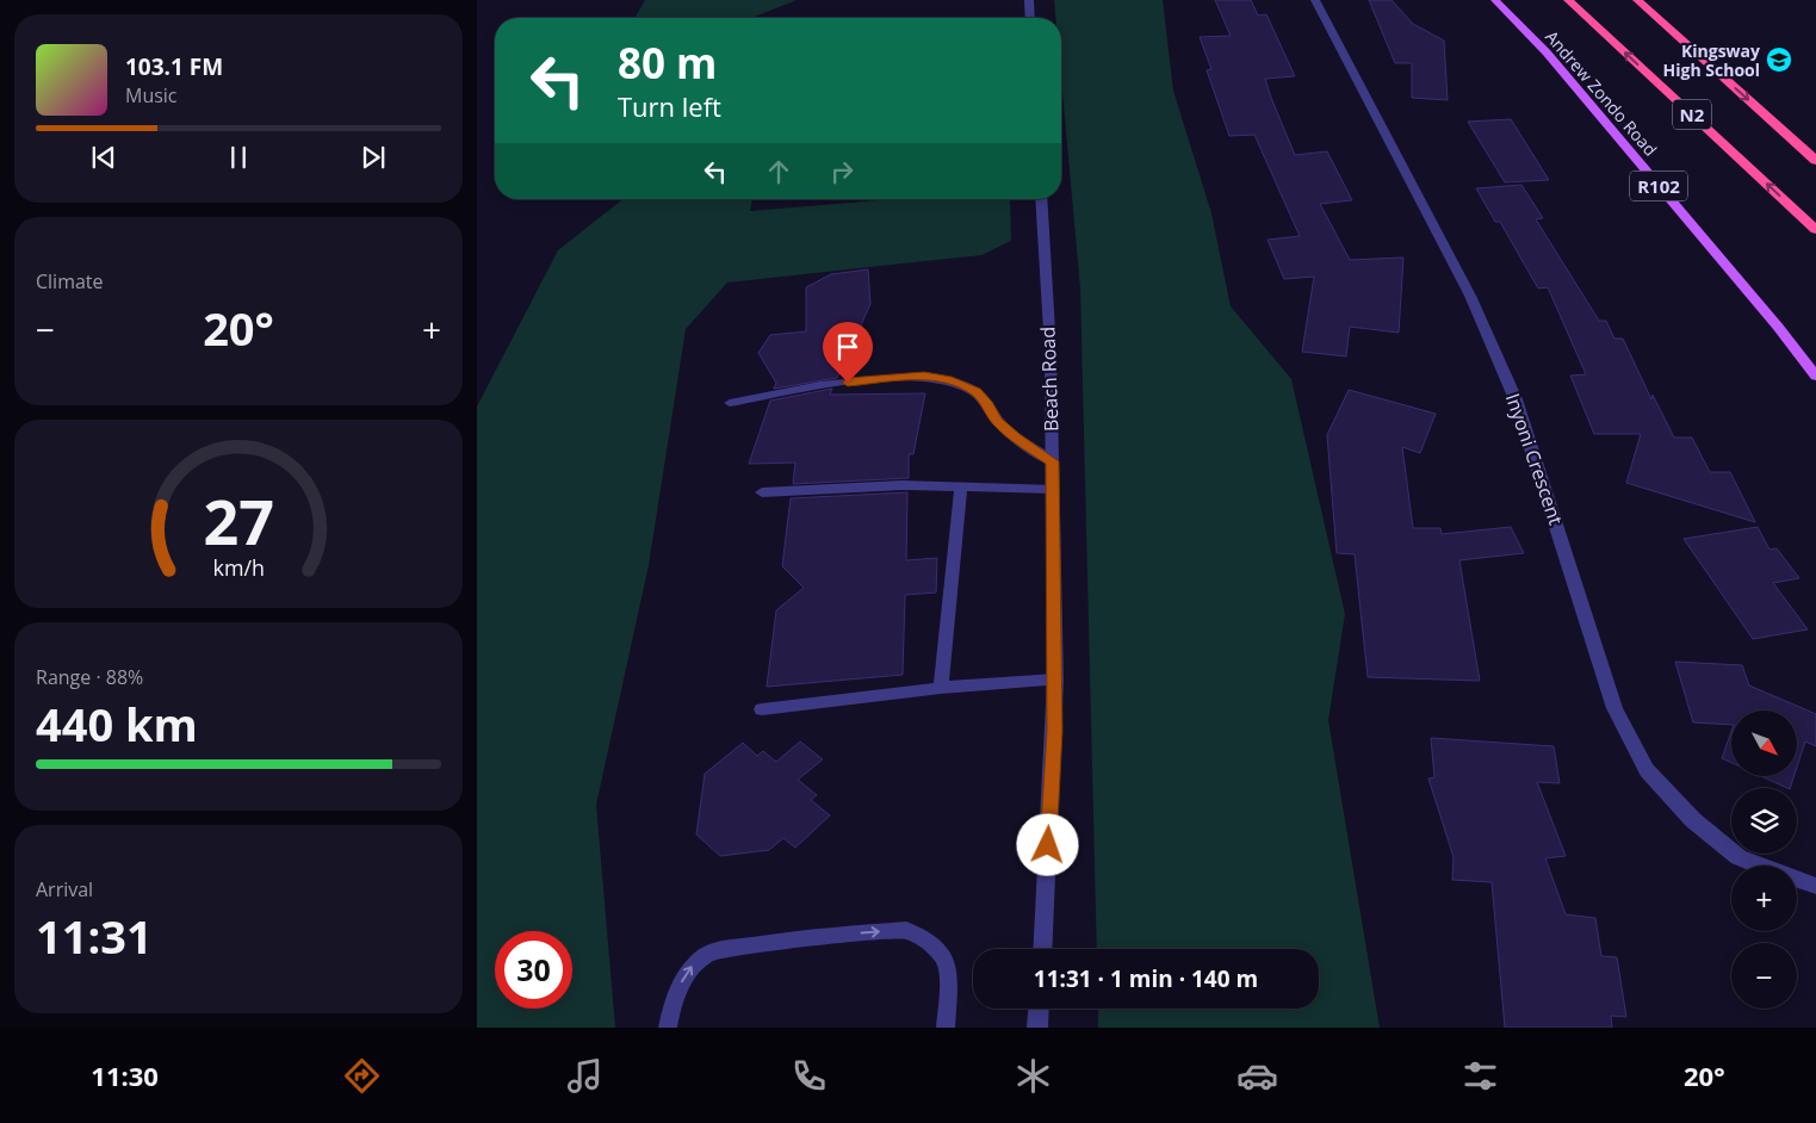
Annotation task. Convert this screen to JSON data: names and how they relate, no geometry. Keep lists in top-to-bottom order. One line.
{"streets":{"highway":["N2"],"main road":["Andrew Zondo Road","R102"],"street":["Beach Road","Inyoni Crescent"]},"places":{"school or university":["Kingsway High School"]},"north":"bottom right","page":{"turn":["80 m","Turn left"],"song":["103.1 FM","Music"],"tile":["Climate",["Range · 88%","440 km"],["Arrival","11:31"]],"heat":["−","20°","+"],"map_buttons":["+","−"],"limit":"30","trip":"11:31 · 1 min · 140 m","tabs":["11:30","20°"],"gauge":["27","km/h"]}}
